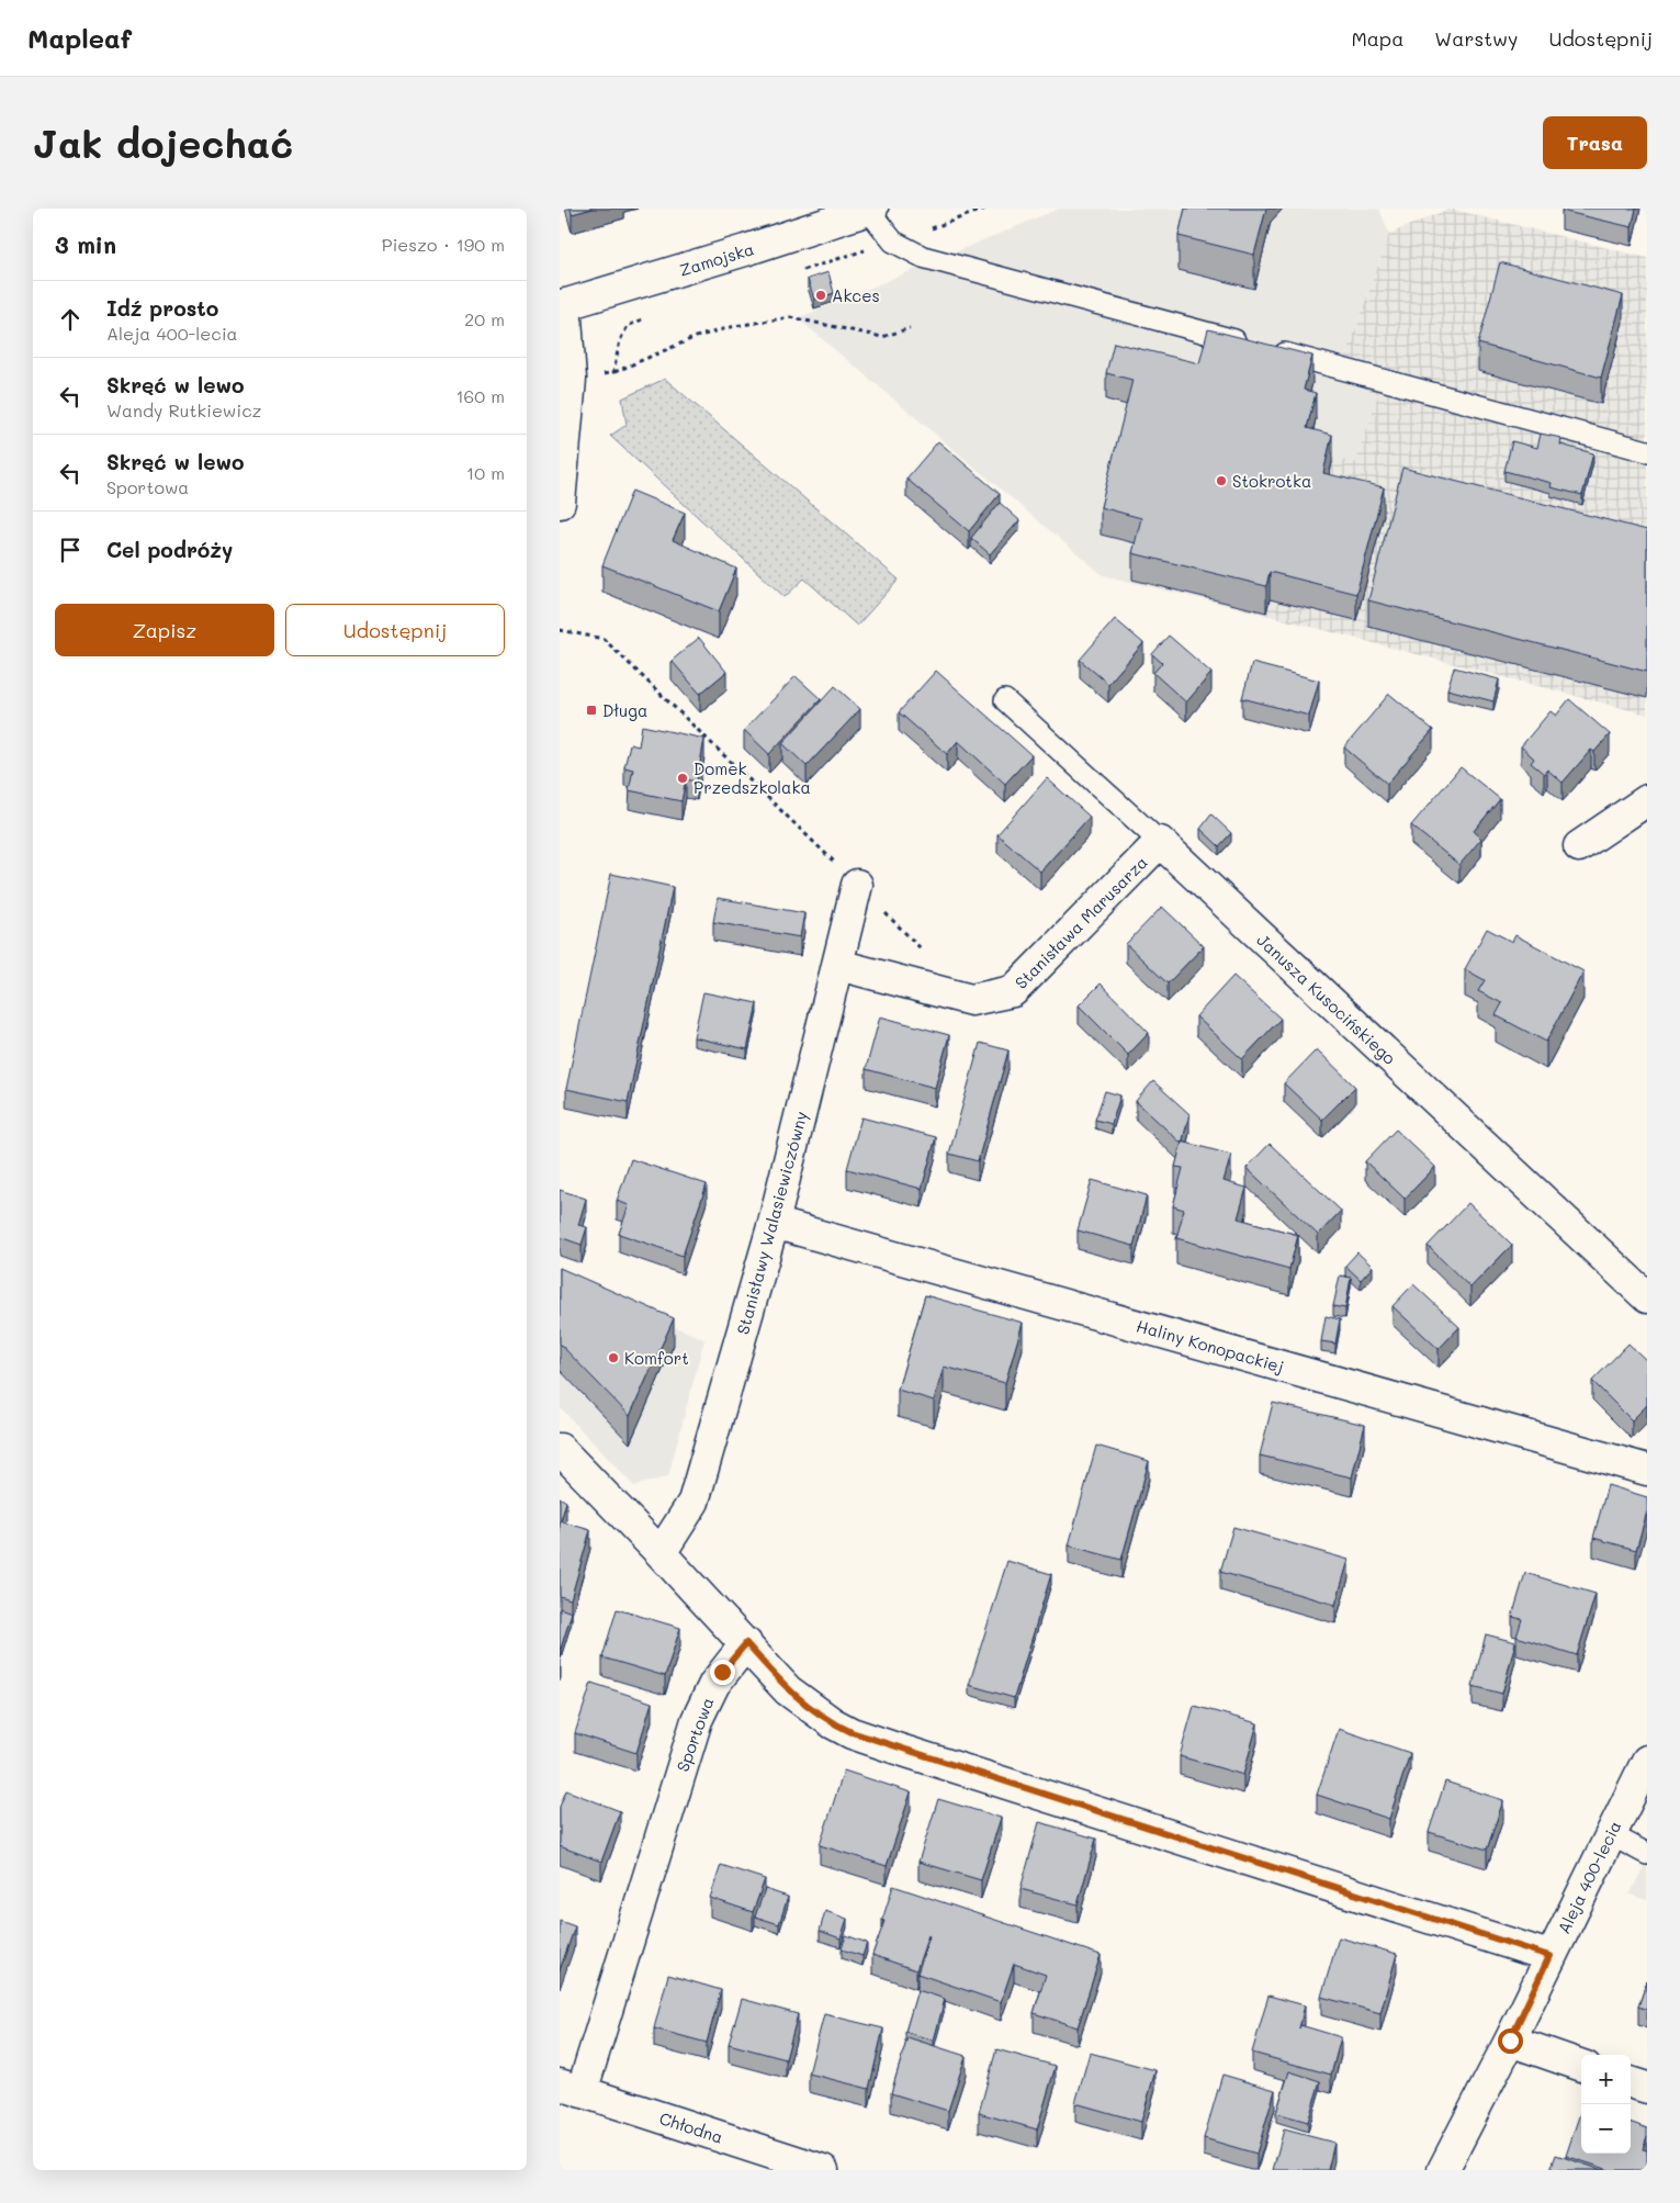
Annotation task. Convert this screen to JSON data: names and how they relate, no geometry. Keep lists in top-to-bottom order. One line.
{"streets":{"street":["Zamojska","Stanisława Marusarza","Janusza Kusocińskiego","Stanisławy Walasiewiczówny","Haliny Konopackiej","Sportowa","Aleja 400-lecia","Chłodna"]},"crossings":[["Stanisława Marusarza","Janusza Kusocińskiego"],["Stanisława Marusarza","Stanisławy Walasiewiczówny"],["Stanisławy Walasiewiczówny","Haliny Konopackiej"],["Sportowa","Chłodna"]],"places":{"other":["Akces","Stokrotka","Domek Przedszkolaka","Komfort"],"transit":["Długa"]},"page":{"header":"Mapleaf","nav":["Mapa","Warstwy","Udostępnij"],"buttons":["Trasa",["Zapisz","Udostępnij"]],"title":"Jak dojechać","heading":["3 min","Pieszo · 190 m"],"list":[["Idź prosto","Aleja 400-lecia","20 m"],["Skręć w lewo","Wandy Rutkiewicz","160 m"],["Skręć w lewo","Sportowa","10 m"],"Cel podróży"],"map_buttons":["+","−"]}}
